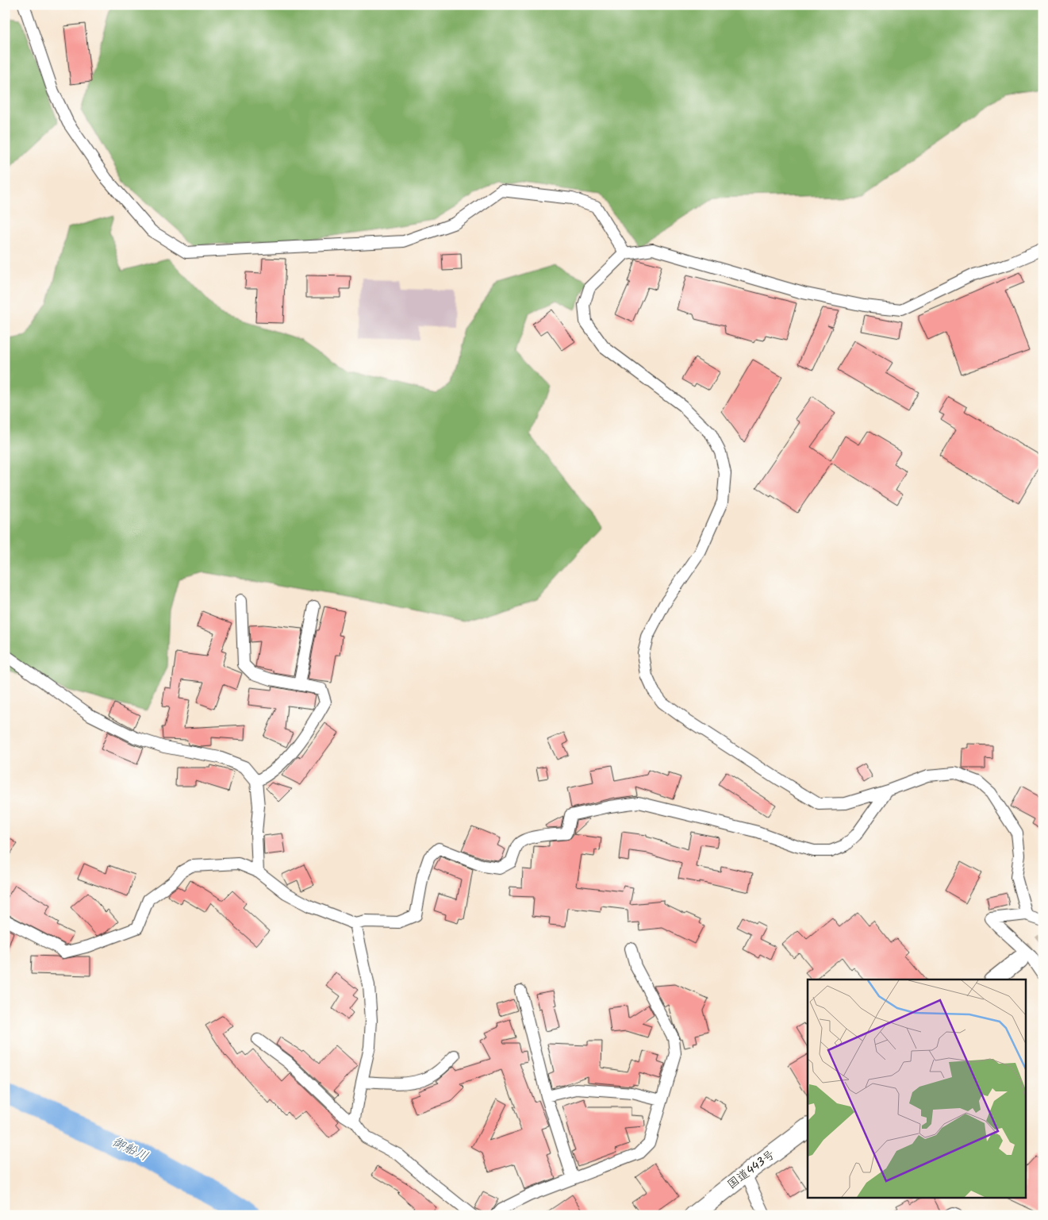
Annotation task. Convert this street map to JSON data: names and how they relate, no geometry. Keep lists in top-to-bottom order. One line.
{"streets":{"highway":["国道443号"]},"water":["御船川"]}
